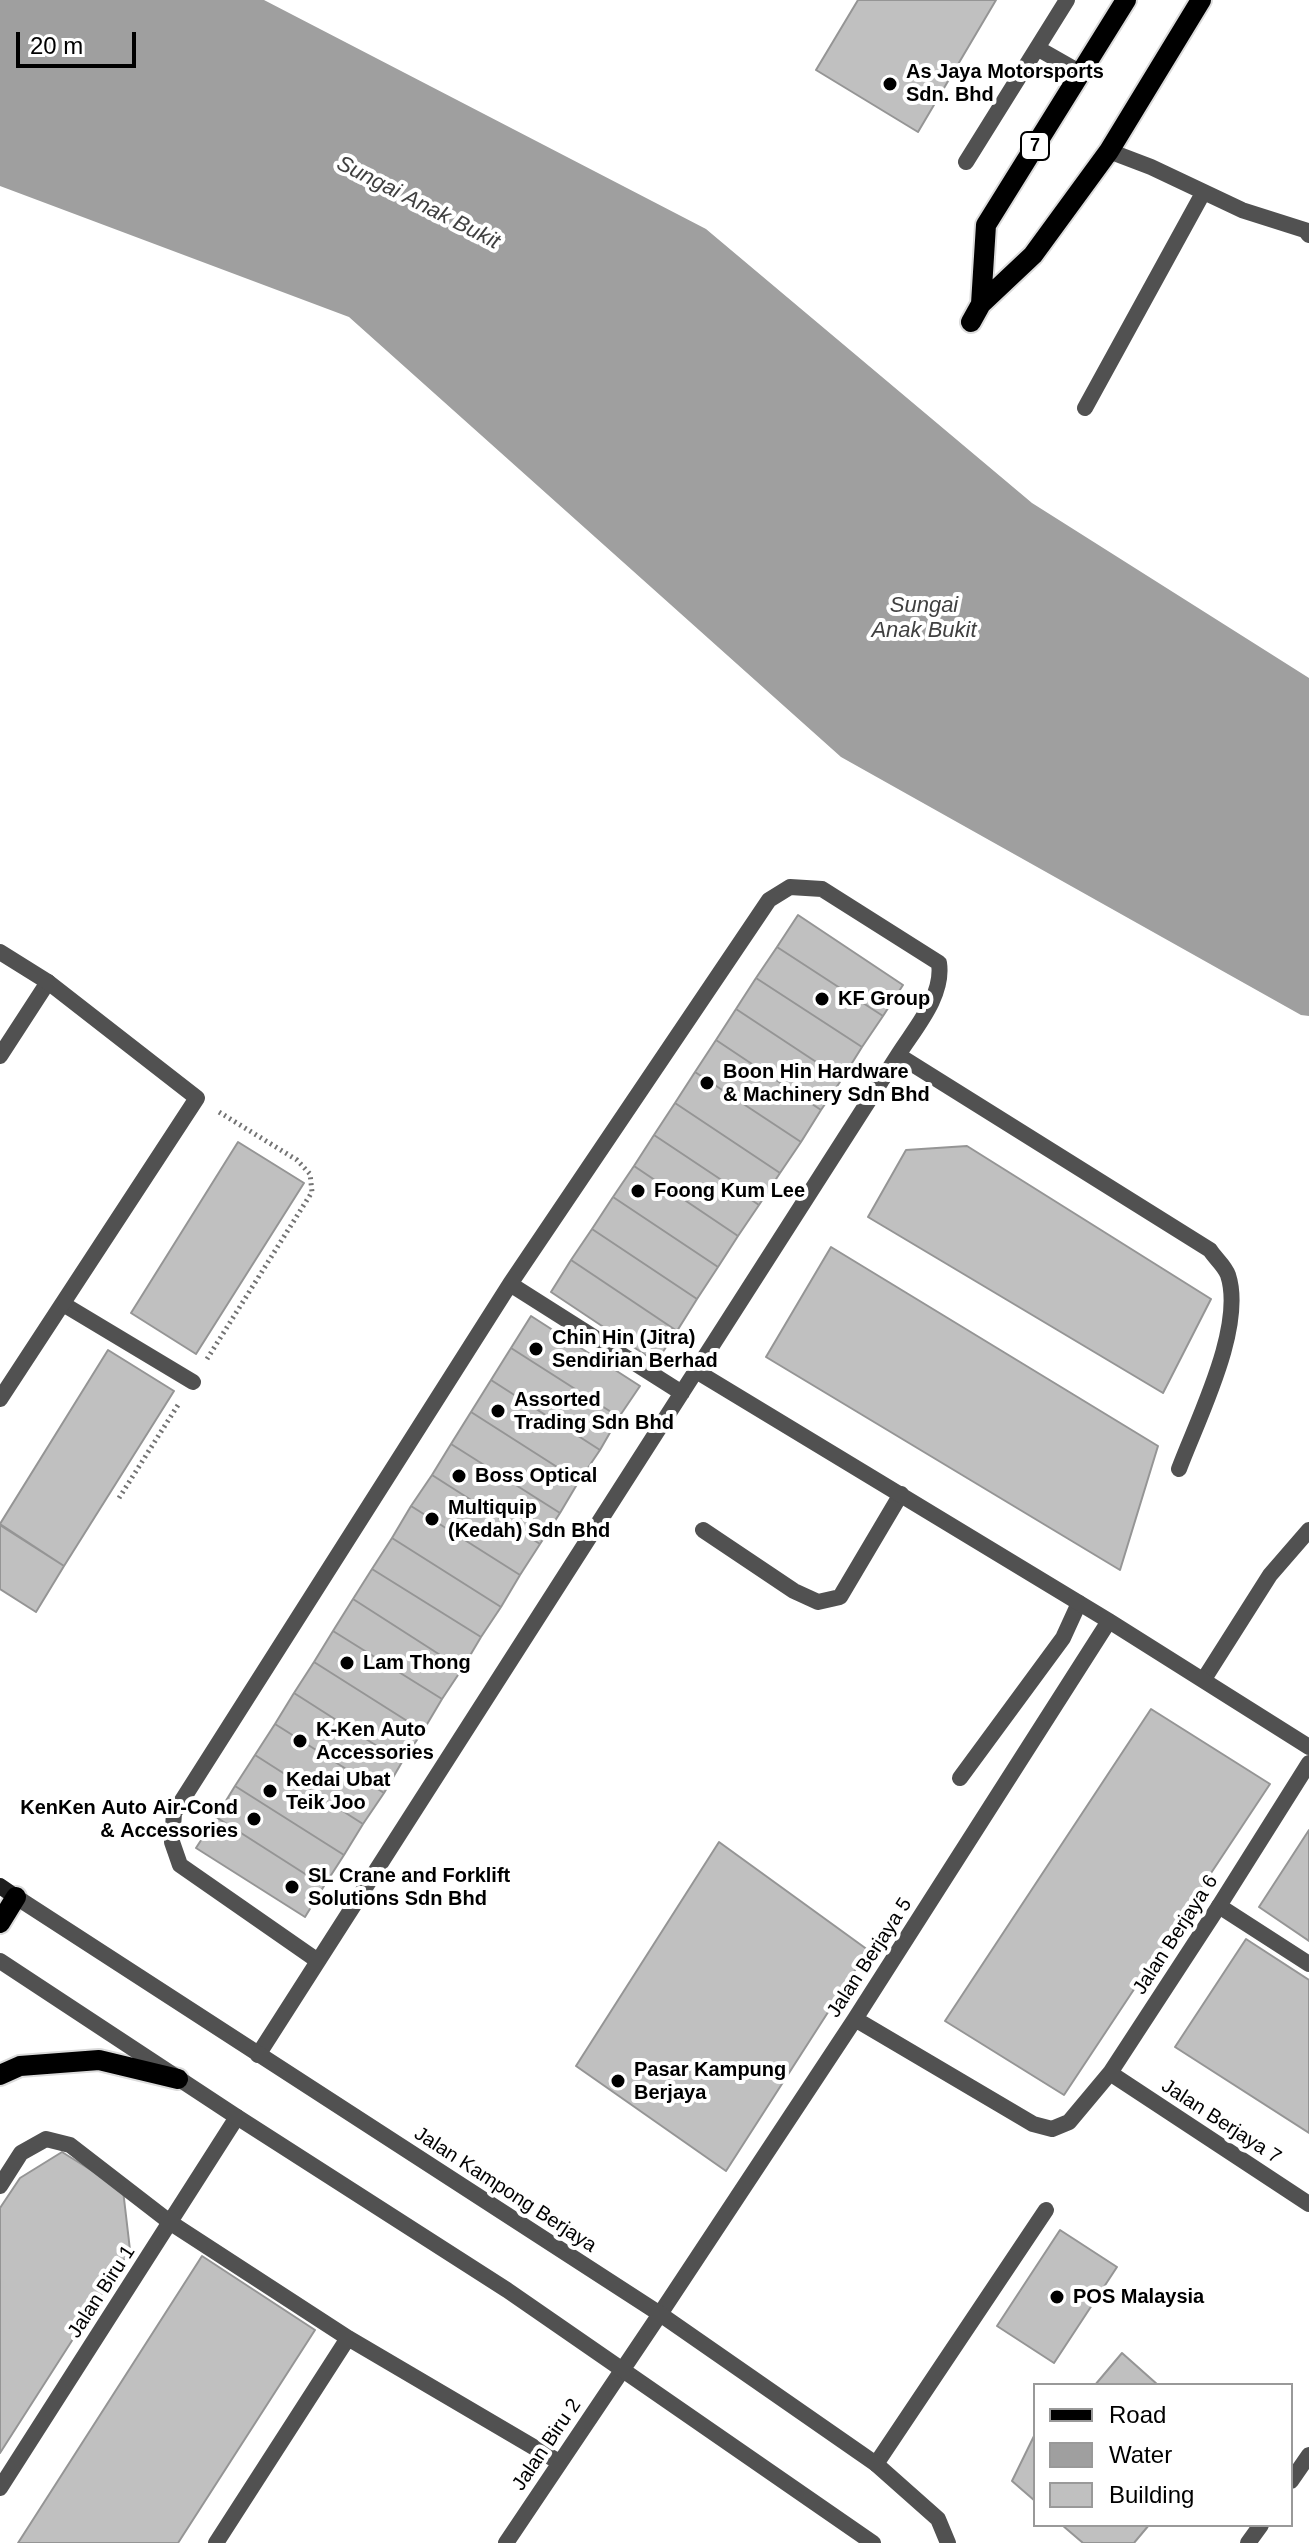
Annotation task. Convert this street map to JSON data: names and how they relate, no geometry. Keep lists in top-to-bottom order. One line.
{"streets":{"main road":["7"],"street":["Jalan Berjaya 6","Jalan Berjaya 5","Jalan Berjaya 7","Jalan Kampong Berjaya","Jalan Biru 1","Jalan Biru 2"]},"crossings":[["Jalan Berjaya 6","Jalan Berjaya 5"],["Jalan Berjaya 6","Jalan Berjaya 7"],["Jalan Berjaya 5","Jalan Kampong Berjaya"],["Jalan Berjaya 5","Jalan Biru 2"]],"water":["Sungai Anak Bukit"],"places":["As Jaya Motorsports Sdn. Bhd","KF Group","Boon Hin Hardware & Machinery Sdn Bhd","Foong Kum Lee","Chin Hin (Jitra) Sendirian Berhad","Assorted Trading Sdn Bhd","Boss Optical","Multiquip (Kedah) Sdn Bhd","Lam Thong","K-Ken Auto Accessories","Kedai Ubat Teik Joo","KenKen Auto Air-Cond & Accessories","SL Crane and Forklift Solutions Sdn Bhd","Pasar Kampung Berjaya","POS Malaysia"],"legend":["Road","Water","Building"],"scale_bar":"20 m"}
